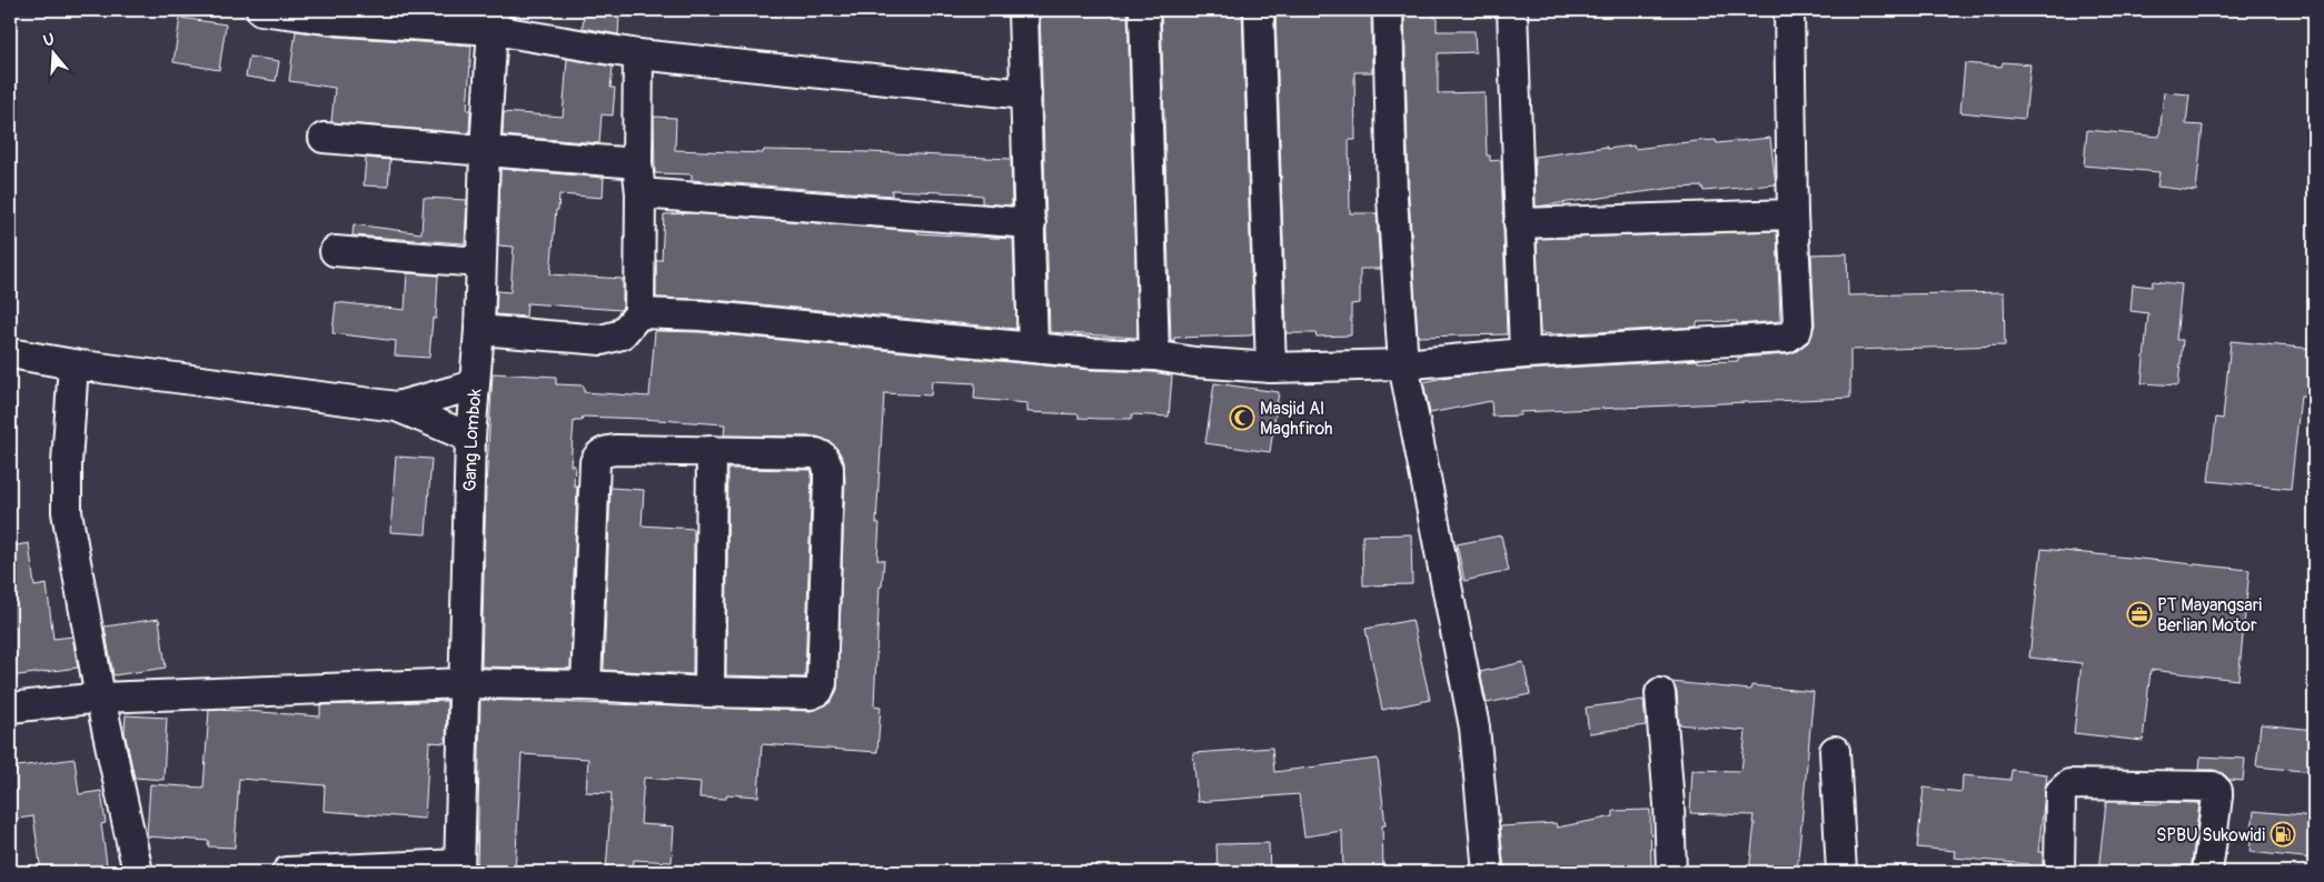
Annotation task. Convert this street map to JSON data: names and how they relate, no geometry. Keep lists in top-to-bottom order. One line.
{"streets":{"street":["Gang Lombok"]},"places":{"mosque":["Masjid Al Maghfiroh"],"office":["PT Mayangsari Berlian Motor"],"fuel station":["SPBU Sukowidi"]},"north":"top"}
